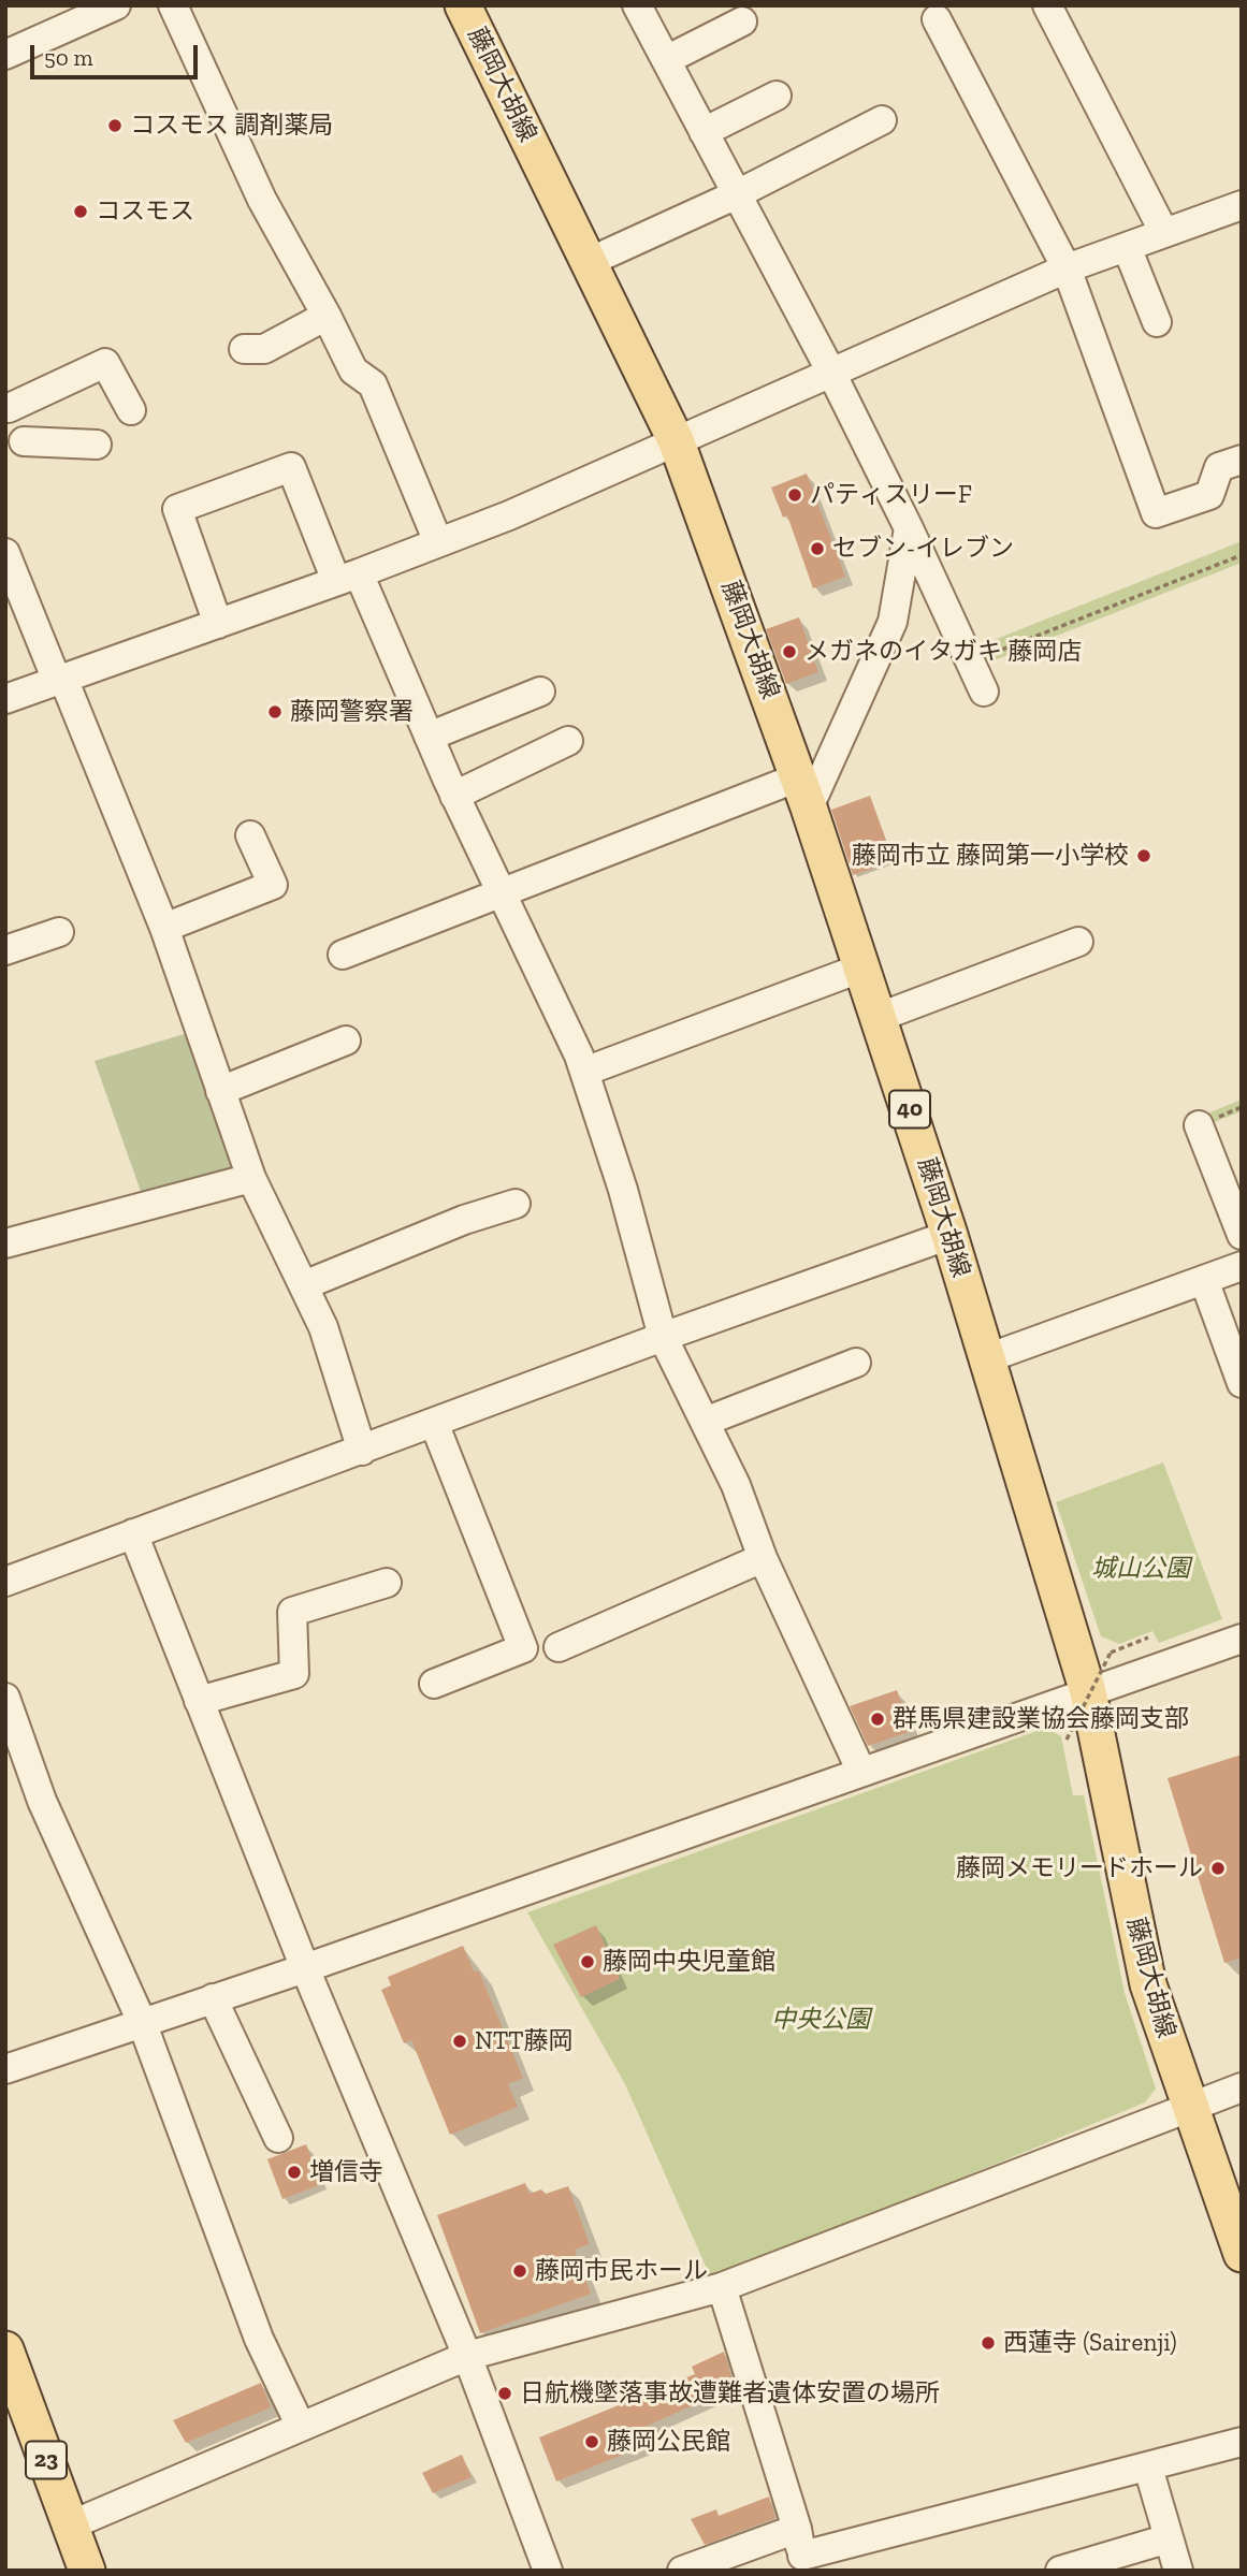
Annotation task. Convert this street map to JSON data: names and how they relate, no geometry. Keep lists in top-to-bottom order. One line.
{"streets":{"main road":["藤岡大胡線","40","23"]},"parks":["城山公園","中央公園"],"places":["コスモス 調剤薬局","コスモス","パティスリーF","セブン-イレブン","メガネのイタガキ 藤岡店","藤岡警察署","藤岡市立 藤岡第一小学校","群馬県建設業協会藤岡支部","藤岡メモリードホール","藤岡中央児童館","NTT藤岡","増信寺","藤岡市民ホール","西蓮寺 (Sairenji)","日航機墜落事故遭難者遺体安置の場所","藤岡公民館"],"scale_bar":"50 m"}
